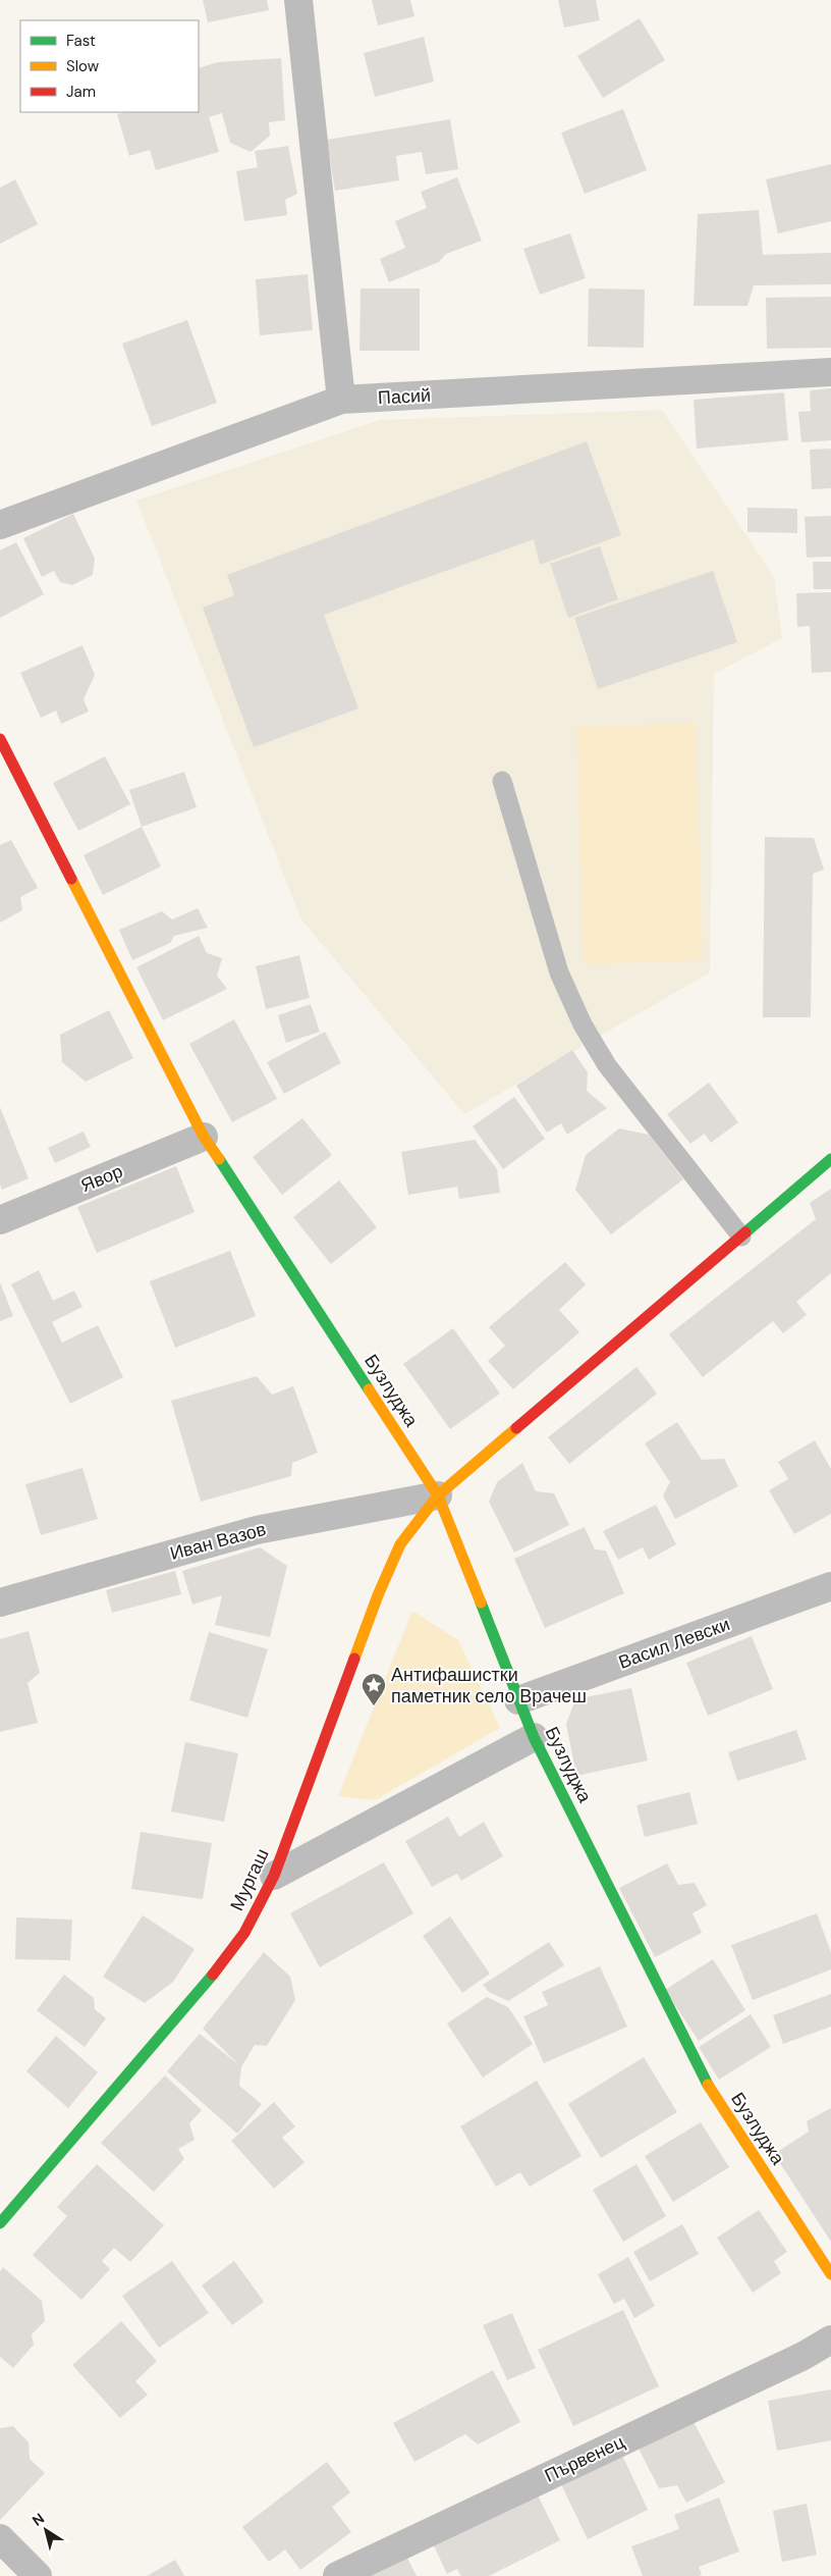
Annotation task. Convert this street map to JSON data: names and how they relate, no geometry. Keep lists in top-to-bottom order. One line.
{"streets":{"street":["Пасий","Явор","Бузлуджа","Иван Вазов","Васил Левски","Мургаш","Първенец"]},"crossings":[["Явор","Бузлуджа"],["Бузлуджа","Иван Вазов"],["Бузлуджа","Васил Левски"],["Бузлуджа","Мургаш"],["Иван Вазов","Мургаш"]],"places":{"place":["Антифашистки паметник село Врачеш"]},"legend":["Fast","Slow","Jam"],"north":"top left"}
